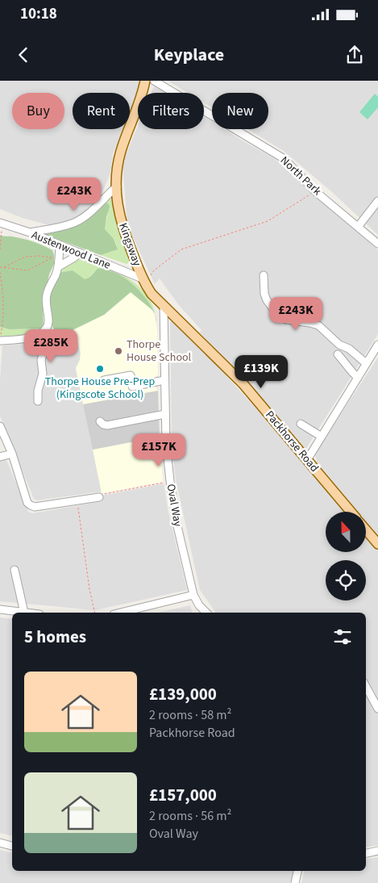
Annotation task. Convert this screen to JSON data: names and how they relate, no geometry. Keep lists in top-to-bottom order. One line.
{"streets":{"main road":["Kingsway","Packhorse Road"],"street":["North Park","Austenwood Lane","Oval Way"]},"crossings":[["Kingsway","Austenwood Lane"],["Kingsway","Packhorse Road"],["Austenwood Lane","Packhorse Road"],["Packhorse Road","Oval Way"]],"places":["Thorpe House School","Thorpe House Pre-Prep (Kingscote School)"],"north":"top","page":{"status":"10:18","header":"Keyplace","chip":["Buy","Rent","Filters","New"],"price":["£243K","£243K","£285K","£139K","£157K"],"heading":"5 homes","list":[{"name":"£139,000","note":"2 rooms · 58 m² · Packhorse Road"},{"name":"£157,000","note":"2 rooms · 56 m² · Oval Way"}]}}
